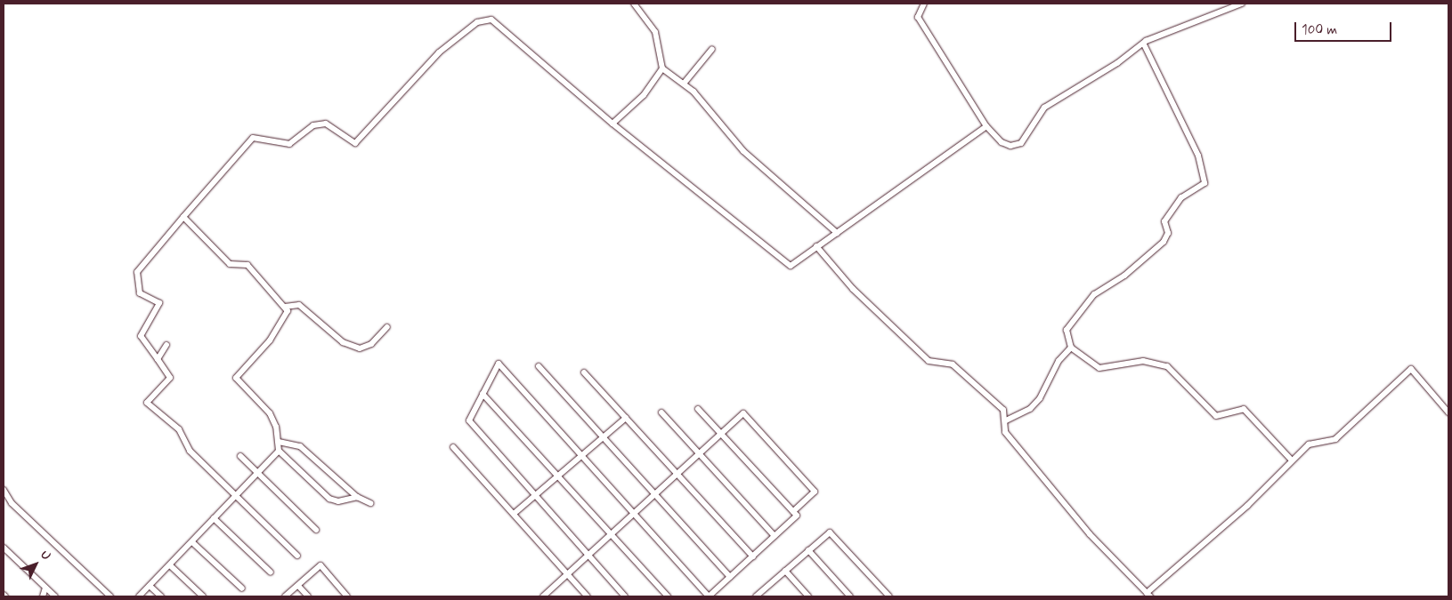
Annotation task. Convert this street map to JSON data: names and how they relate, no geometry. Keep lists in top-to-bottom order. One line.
{"scale_bar":"100 m","north":"top right"}
